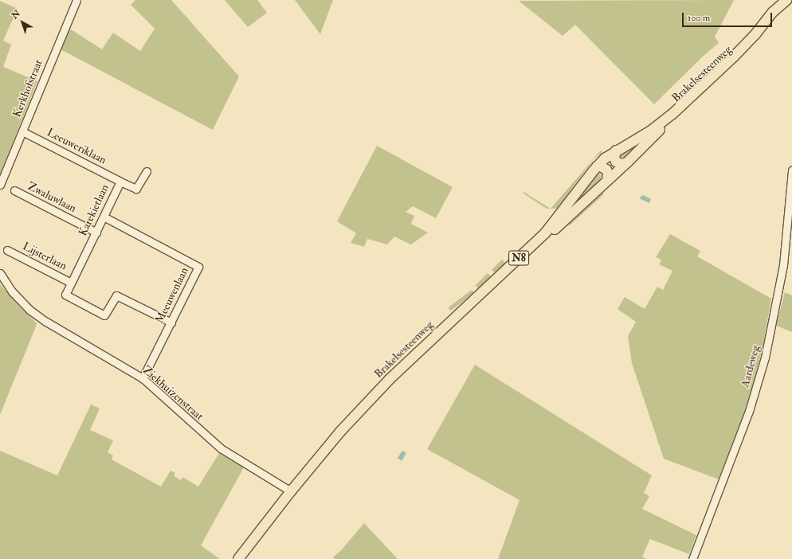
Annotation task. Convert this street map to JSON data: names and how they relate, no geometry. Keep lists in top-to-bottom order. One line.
{"streets":{"main road":["Brakelsesteenweg","N8"],"street":["Kerkhofstraat","Leeuweriklaan","Zwaluwlaan","Karekietlaan","Lijsterlaan","Meeuwenlaan","Aardeweg","Ziekhuizenstraat"]},"crossings":[["Brakelsesteenweg","Ziekhuizenstraat"],["Kerkhofstraat","Leeuweriklaan"],["Leeuweriklaan","Karekietlaan"],["Zwaluwlaan","Karekietlaan"],["Karekietlaan","Lijsterlaan"],["Karekietlaan","Meeuwenlaan"],["Meeuwenlaan","Ziekhuizenstraat"]],"scale_bar":"100 m","north":"top left"}
